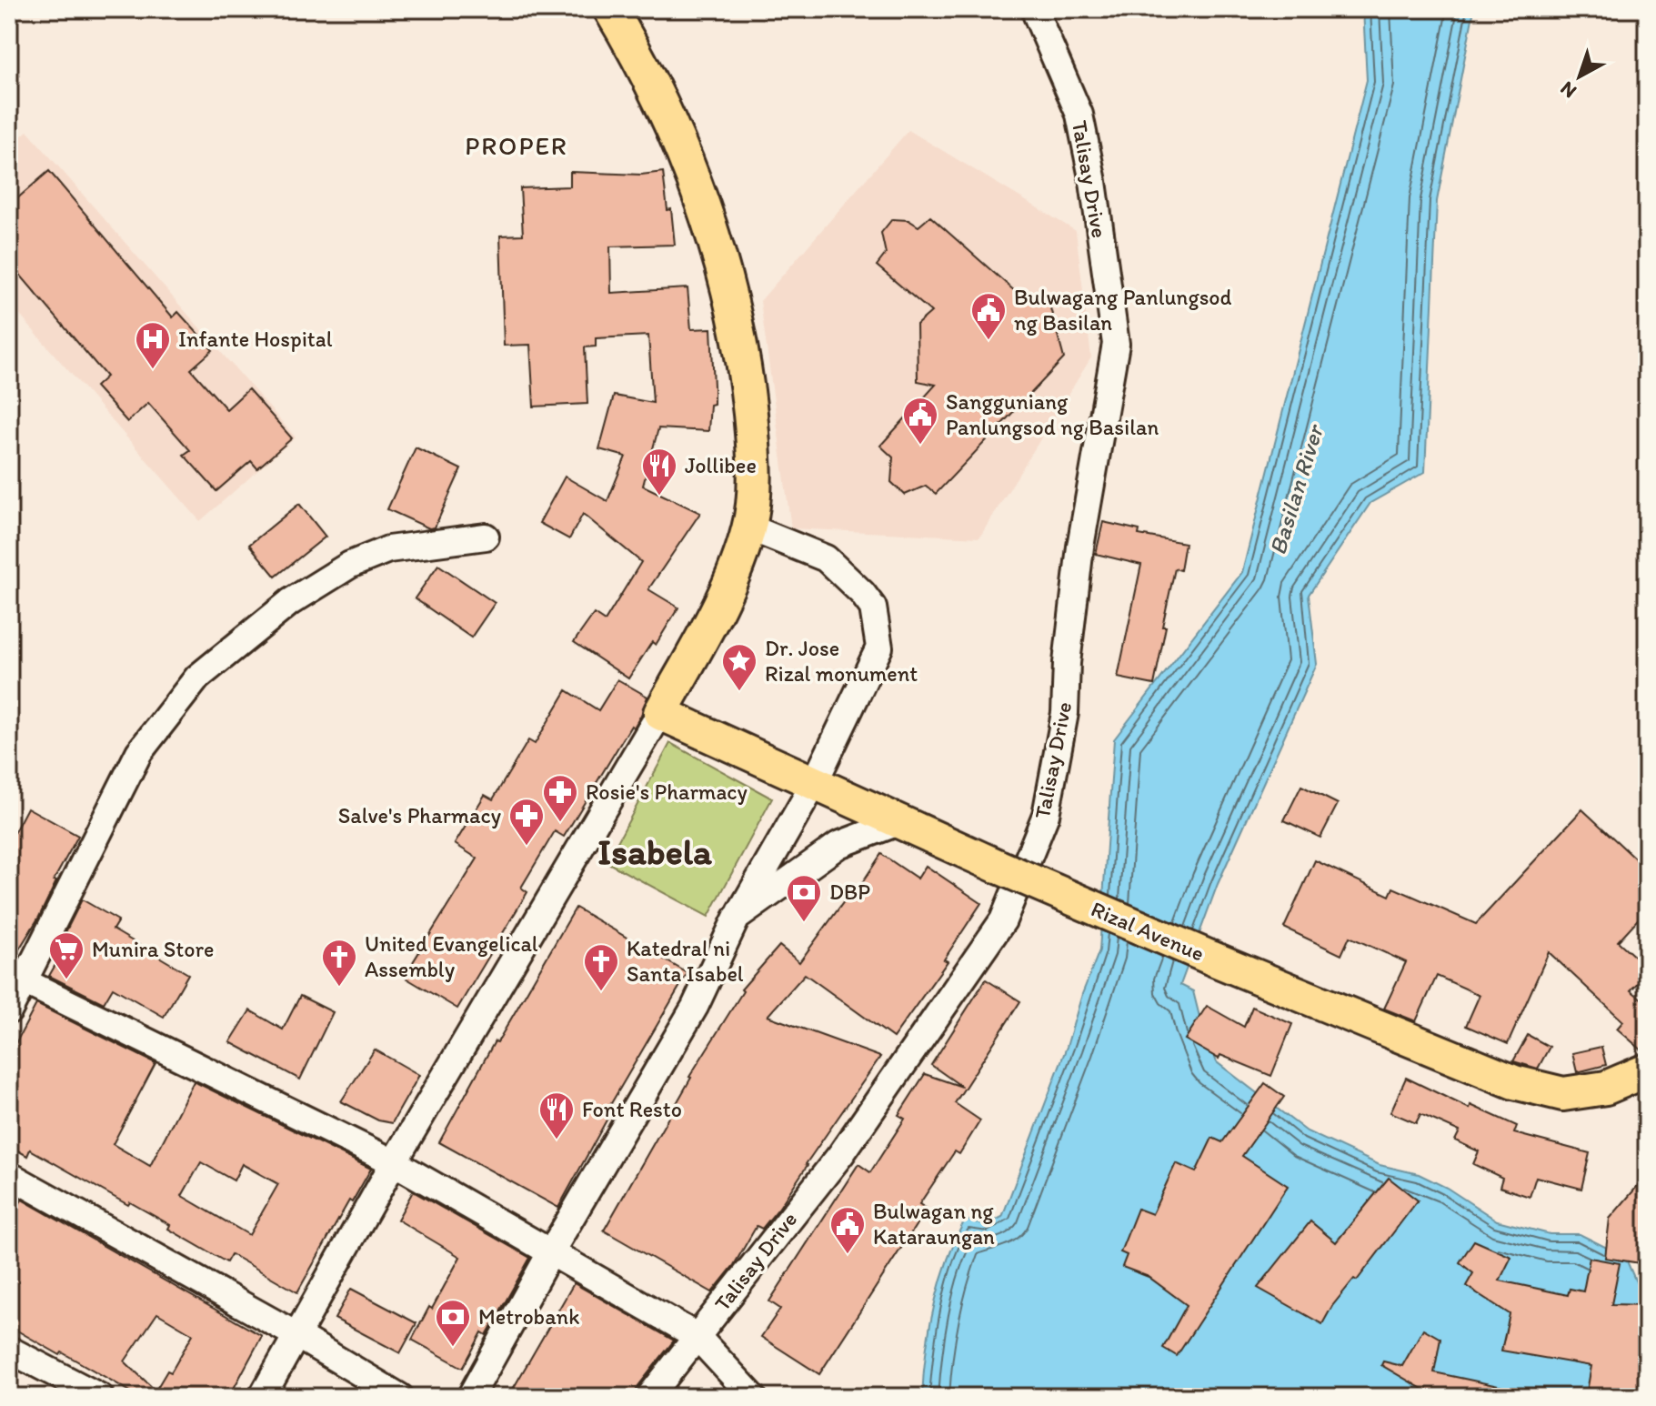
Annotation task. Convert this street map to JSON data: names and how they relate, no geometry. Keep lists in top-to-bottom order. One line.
{"streets":{"main road":["Rizal Avenue"],"street":["Talisay Drive"]},"districts":["PROPER","Isabela"],"water":["Basilan River"],"places":{"public building":["Bulwagang Panlungsod ng Basilan","Sangguniang Panlungsod ng Basilan","Bulwagan ng Kataraungan"],"hospital":["Infante Hospital"],"restaurant":["Jollibee","Font Resto"],"place":["Dr. Jose Rizal monument"],"pharmacy":["Rosie's Pharmacy","Salve's Pharmacy"],"bank":["DBP","Metrobank"],"supermarket":["Munira Store"],"church":["United Evangelical Assembly","Katedral ni Santa Isabel"]},"north":"bottom left"}
